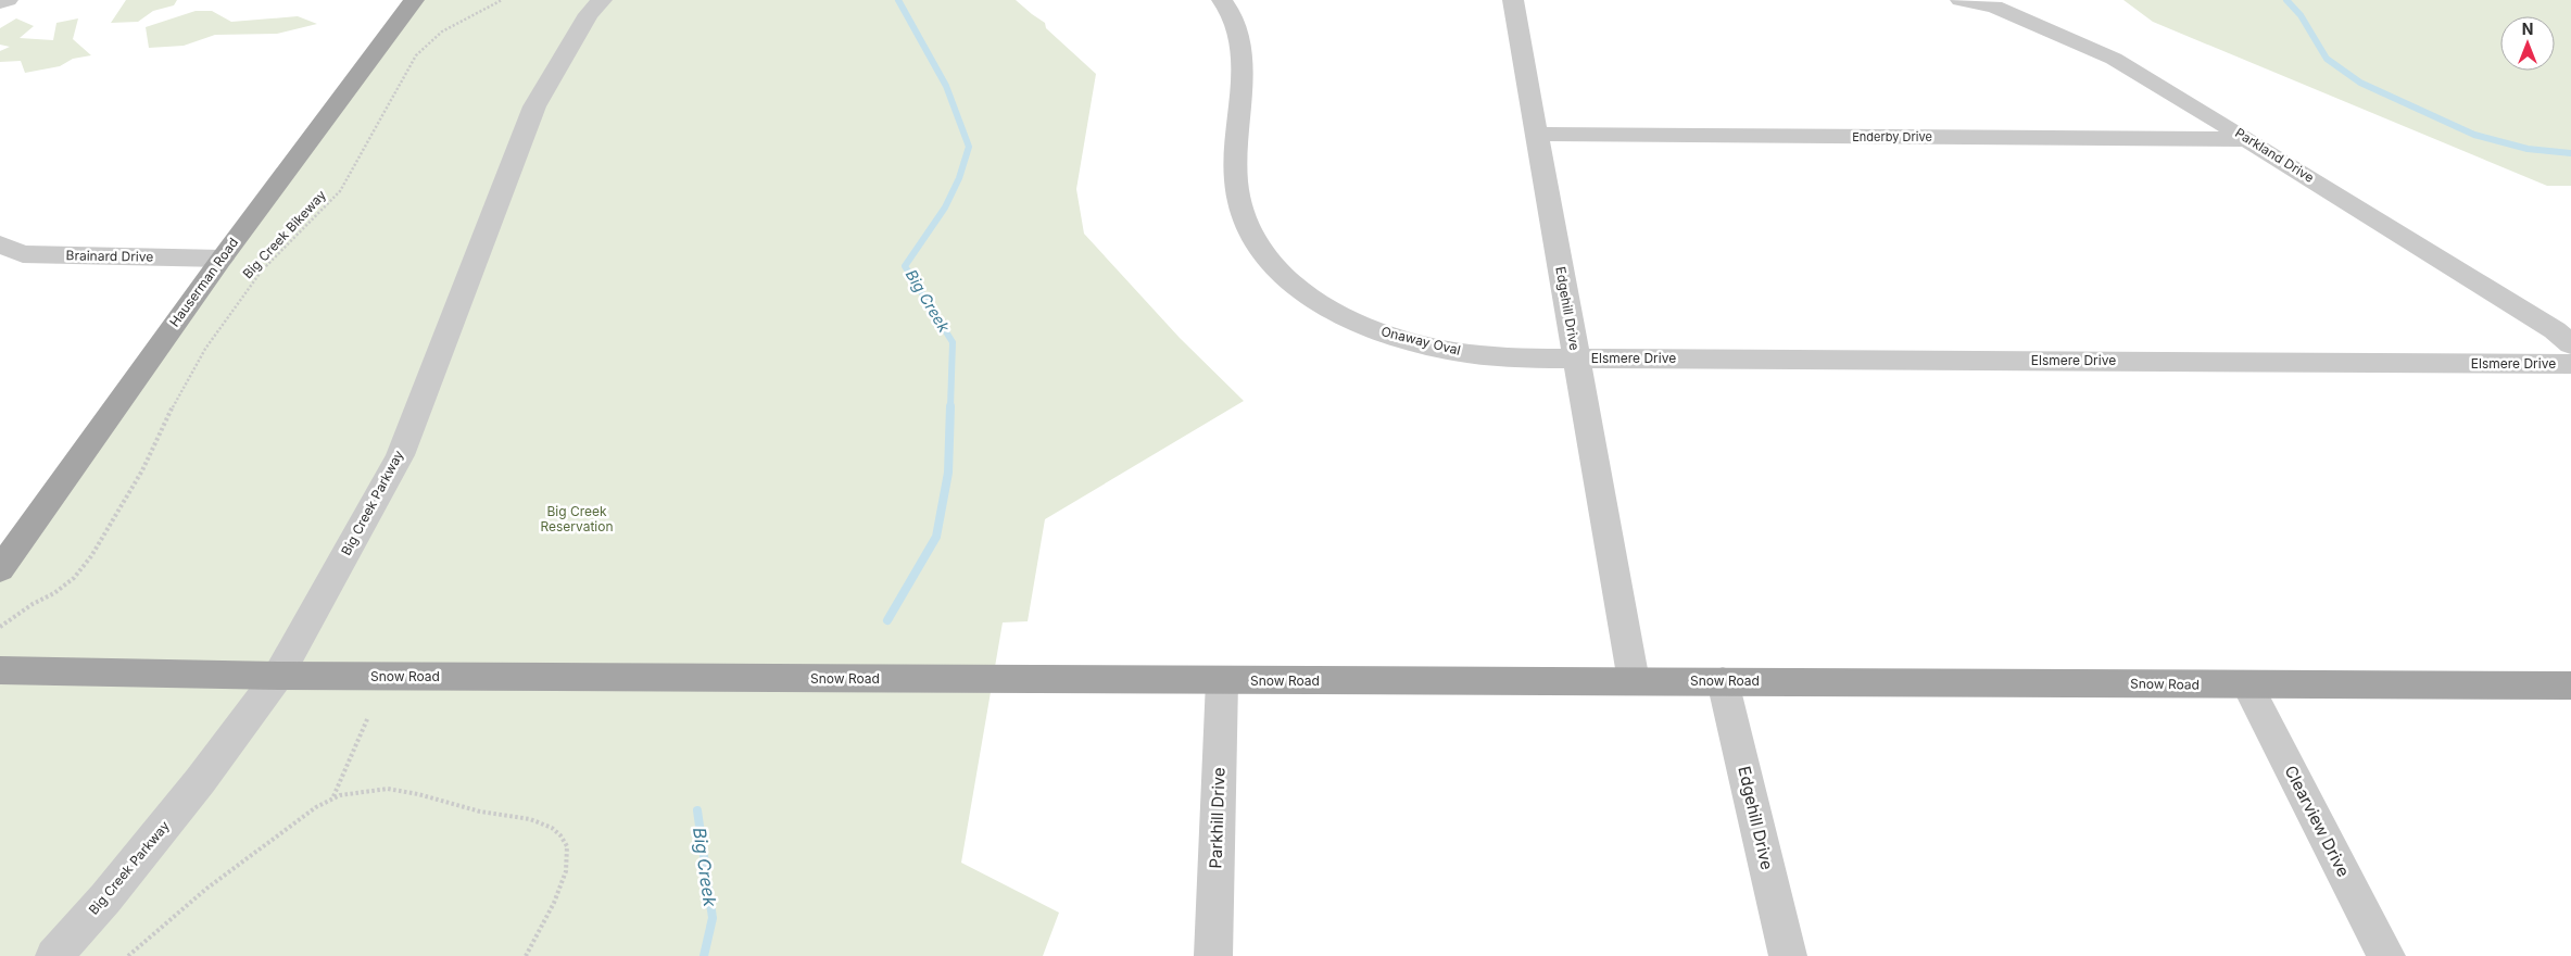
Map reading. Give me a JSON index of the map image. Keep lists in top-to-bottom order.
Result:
{
  "streets": {
    "main road": ["Hauserman Road", "Snow Road"],
    "street": [
      "Enderby Drive",
      "Parkland Drive",
      "Brainard Drive",
      "Edgehill Drive",
      "Onaway Oval",
      "Elsmere Drive",
      "Big Creek Parkway",
      "Parkhill Drive",
      "Clearview Drive"
    ],
    "path": ["Big Creek Bikeway"]
  },
  "crossings": [
    ["Enderby Drive", "Parkland Drive"],
    ["Enderby Drive", "Edgehill Drive"],
    ["Brainard Drive", "Hauserman Road"],
    ["Edgehill Drive", "Onaway Oval"],
    ["Edgehill Drive", "Elsmere Drive"],
    ["Edgehill Drive", "Snow Road"],
    ["Onaway Oval", "Elsmere Drive"],
    ["Big Creek Parkway", "Snow Road"],
    ["Snow Road", "Parkhill Drive"],
    ["Snow Road", "Clearview Drive"]
  ],
  "water": ["Big Creek"],
  "parks": ["Big Creek Reservation"],
  "north": "top"
}
